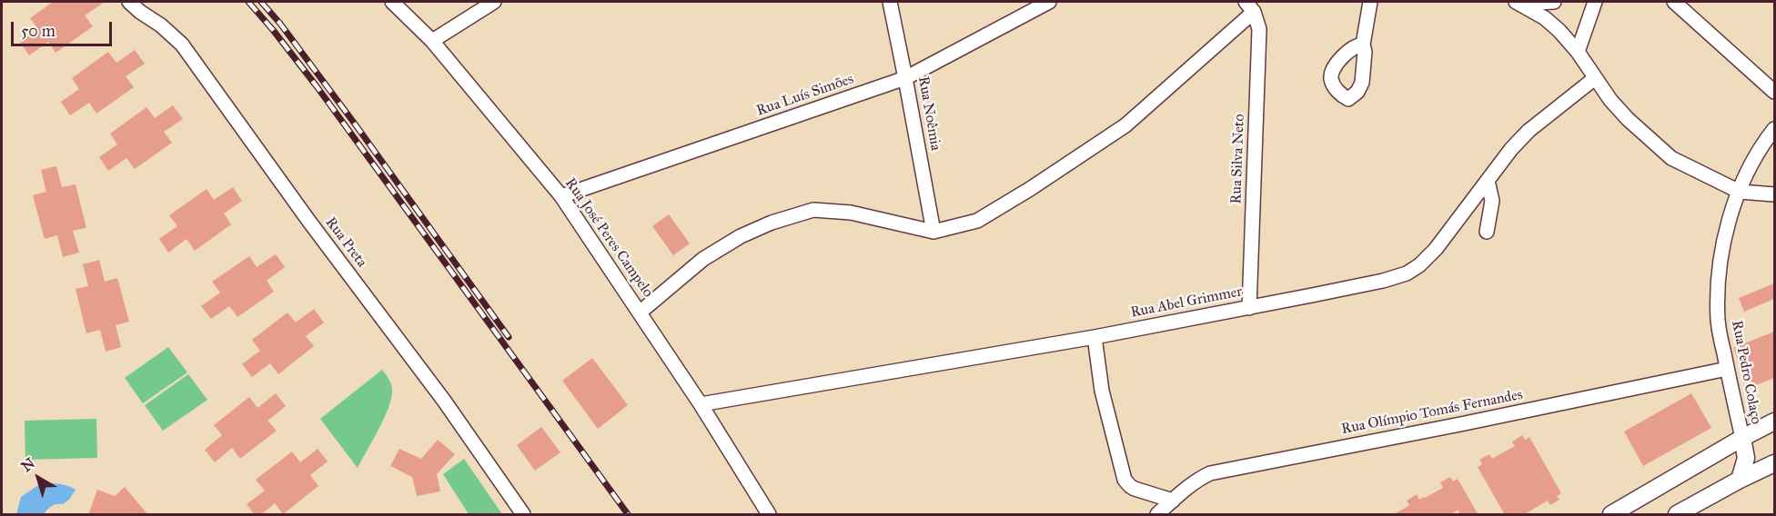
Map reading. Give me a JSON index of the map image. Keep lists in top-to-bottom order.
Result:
{
  "streets": {
    "street": [
      "Rua Luís Simões",
      "Rua Noêmia",
      "Rua Silva Neto",
      "Rua José Peres Campelo",
      "Rua Preta",
      "Rua Abel Grimmer",
      "Rua Pedro Colaço",
      "Rua Olímpio Tomás Fernandes"
    ]
  },
  "crossings": [
    ["Rua Luís Simões", "Rua Noêmia"],
    ["Rua Luís Simões", "Rua José Peres Campelo"],
    ["Rua Silva Neto", "Rua Abel Grimmer"],
    ["Rua José Peres Campelo", "Rua Abel Grimmer"],
    ["Rua Pedro Colaço", "Rua Olímpio Tomás Fernandes"]
  ],
  "scale_bar": "50 m",
  "north": "top left"
}
